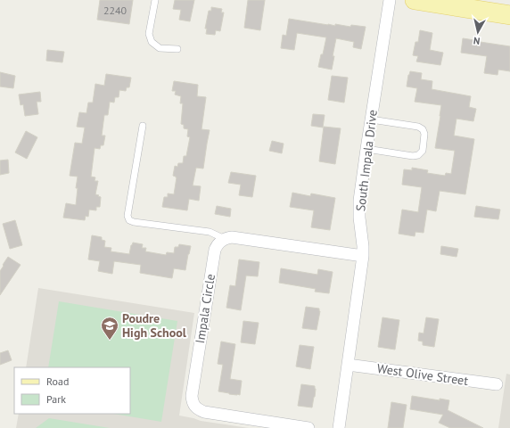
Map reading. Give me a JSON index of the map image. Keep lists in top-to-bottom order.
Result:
{
  "streets": {
    "street": ["South Impala Drive", "Impala Circle", "West Olive Street"]
  },
  "crossings": [
    ["South Impala Drive", "West Olive Street"]
  ],
  "places": {
    "school or university": ["Poudre High School"]
  },
  "house_numbers": ["2240"],
  "legend": ["Road", "Park"],
  "north": "bottom"
}
